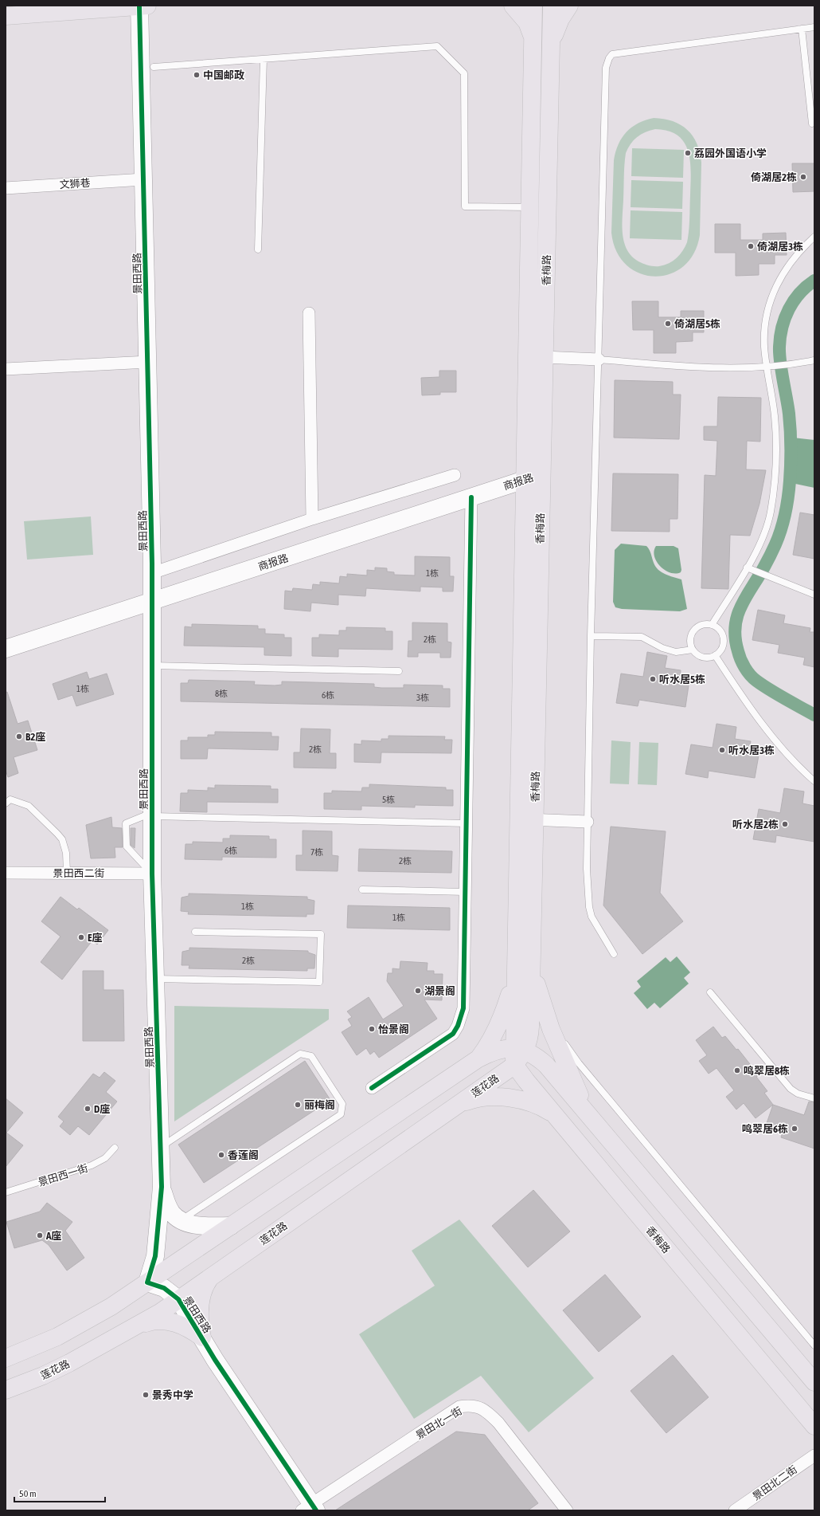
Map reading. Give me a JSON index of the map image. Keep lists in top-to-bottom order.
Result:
{
  "streets": {
    "main road": ["香梅路", "莲花路"],
    "street": [
      "文狮巷",
      "景田西路",
      "商报路",
      "景田西二街",
      "景田北一街",
      "景田北二街"
    ],
    "lane": ["景田西一街"]
  },
  "crossings": [
    ["文狮巷", "景田西路"],
    ["香梅路", "商报路"],
    ["香梅路", "莲花路"],
    ["景田西路", "商报路"],
    ["景田西路", "景田西二街"],
    ["景田西路", "莲花路"],
    ["景田西路", "景田北一街"]
  ],
  "places": [
    "中国邮政",
    "荔园外国语小学",
    "倚湖居2栋",
    "倚湖居3栋",
    "倚湖居5栋",
    "听水居5栋",
    "B2座",
    "听水居3栋",
    "听水居2栋",
    "E座",
    "湖景阁",
    "怡景阁",
    "鸣翠居8栋",
    "丽梅阁",
    "D座",
    "鸣翠居6栋",
    "香莲阁",
    "A座",
    "景秀中学"
  ],
  "house_numbers": [
    "1栋",
    "2栋",
    "1栋",
    "8栋",
    "6栋",
    "3栋",
    "2栋",
    "5栋",
    "6栋",
    "7栋",
    "2栋",
    "1栋",
    "1栋",
    "2栋"
  ],
  "scale_bar": "50 m"
}
